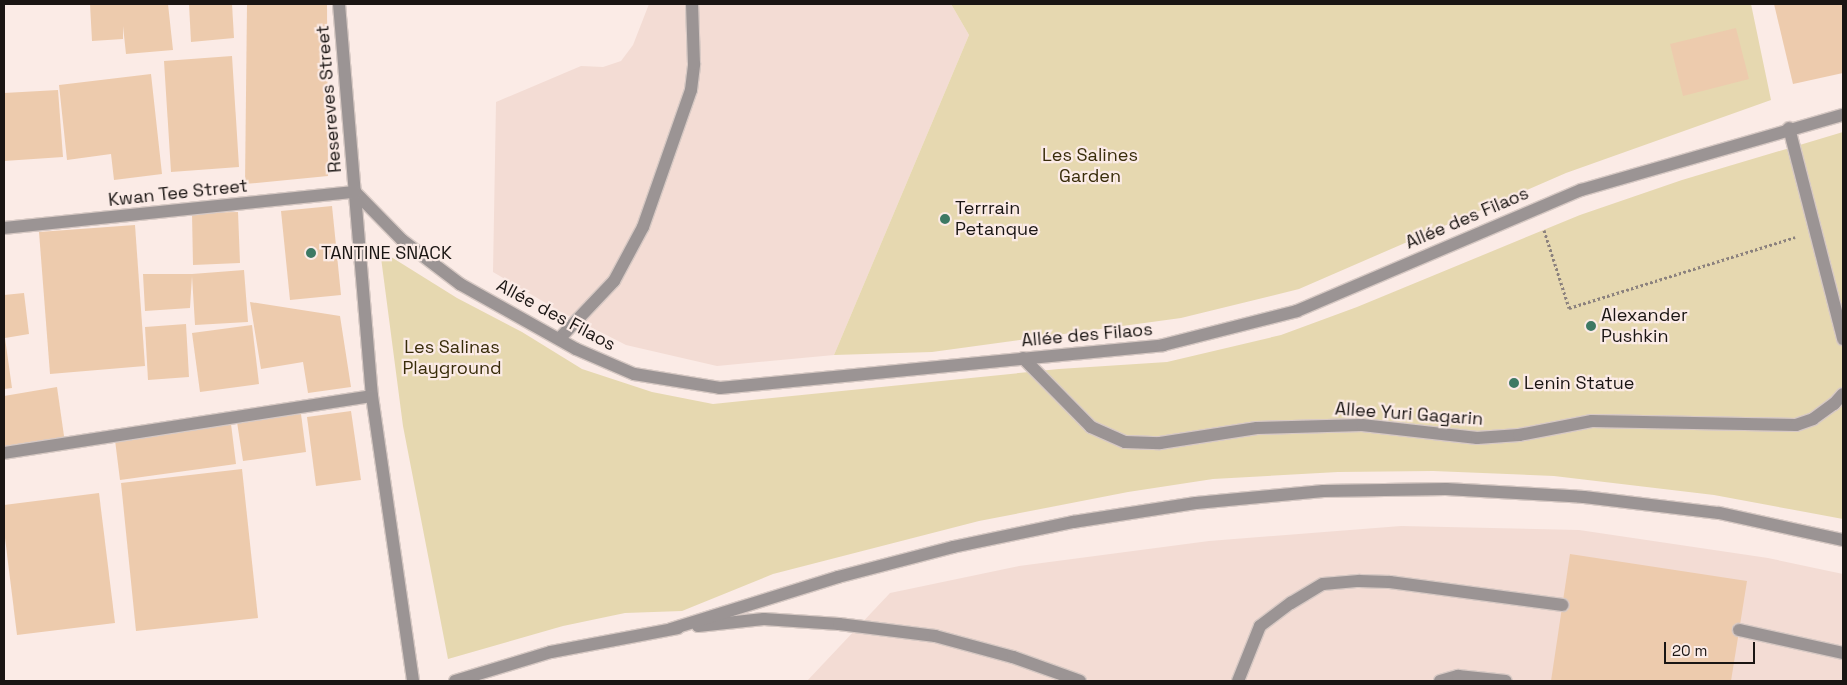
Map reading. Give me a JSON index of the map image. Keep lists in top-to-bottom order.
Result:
{
  "streets": {
    "street": [
      "Resereves Street",
      "Kwan Tee Street",
      "Allée des Filaos",
      "Allee Yuri Gagarin"
    ]
  },
  "crossings": [
    ["Resereves Street", "Kwan Tee Street"],
    ["Resereves Street", "Allée des Filaos"],
    ["Kwan Tee Street", "Allée des Filaos"],
    ["Allée des Filaos", "Allee Yuri Gagarin"]
  ],
  "parks": ["Les Salines Garden", "Les Salinas Playground"],
  "places": [
    "Terrrain Petanque",
    "TANTINE SNACK",
    "Alexander Pushkin",
    "Lenin Statue"
  ],
  "scale_bar": "20 m"
}
